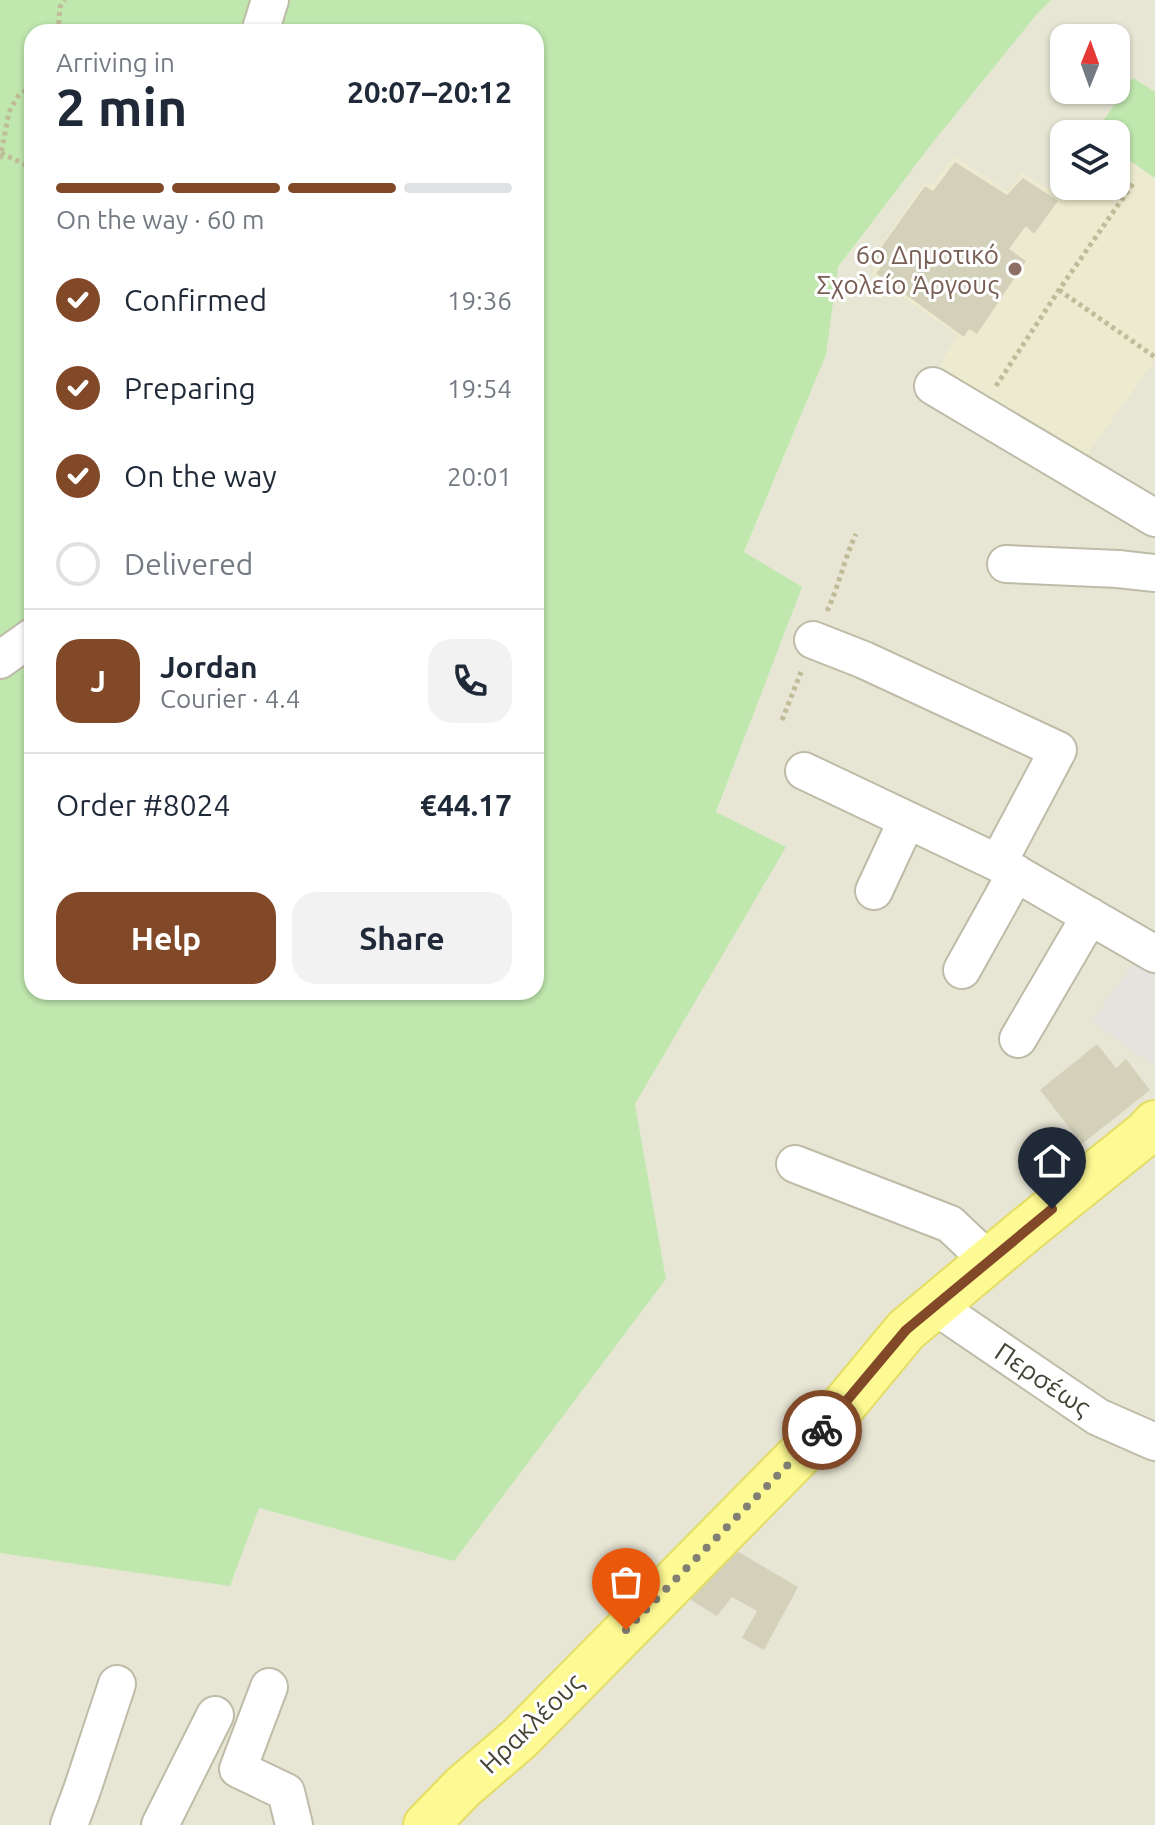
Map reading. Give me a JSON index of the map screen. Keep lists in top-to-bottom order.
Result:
{
  "streets": {
    "main road": ["Ηρακλέους"],
    "street": ["Περσέως"]
  },
  "crossings": [
    ["Περσέως", "Ηρακλέους"]
  ],
  "places": ["6ο Δημοτικό Σχολείο Άργους"],
  "north": "top",
  "page": {
    "heading": ["2 min", "Arriving in", "20:07–20:12"],
    "panel": [
      "Jordan",
      "Courier · 4.4",
      "Order #8024",
      "€44.17"
    ],
    "bar": "On the way · 60 m",
    "list": [
      ["Confirmed", "19:36"],
      ["Preparing", "19:54"],
      ["On the way", "20:01"],
      "Delivered"
    ],
    "round": "J",
    "buttons": ["Help", "Share"]
  }
}
